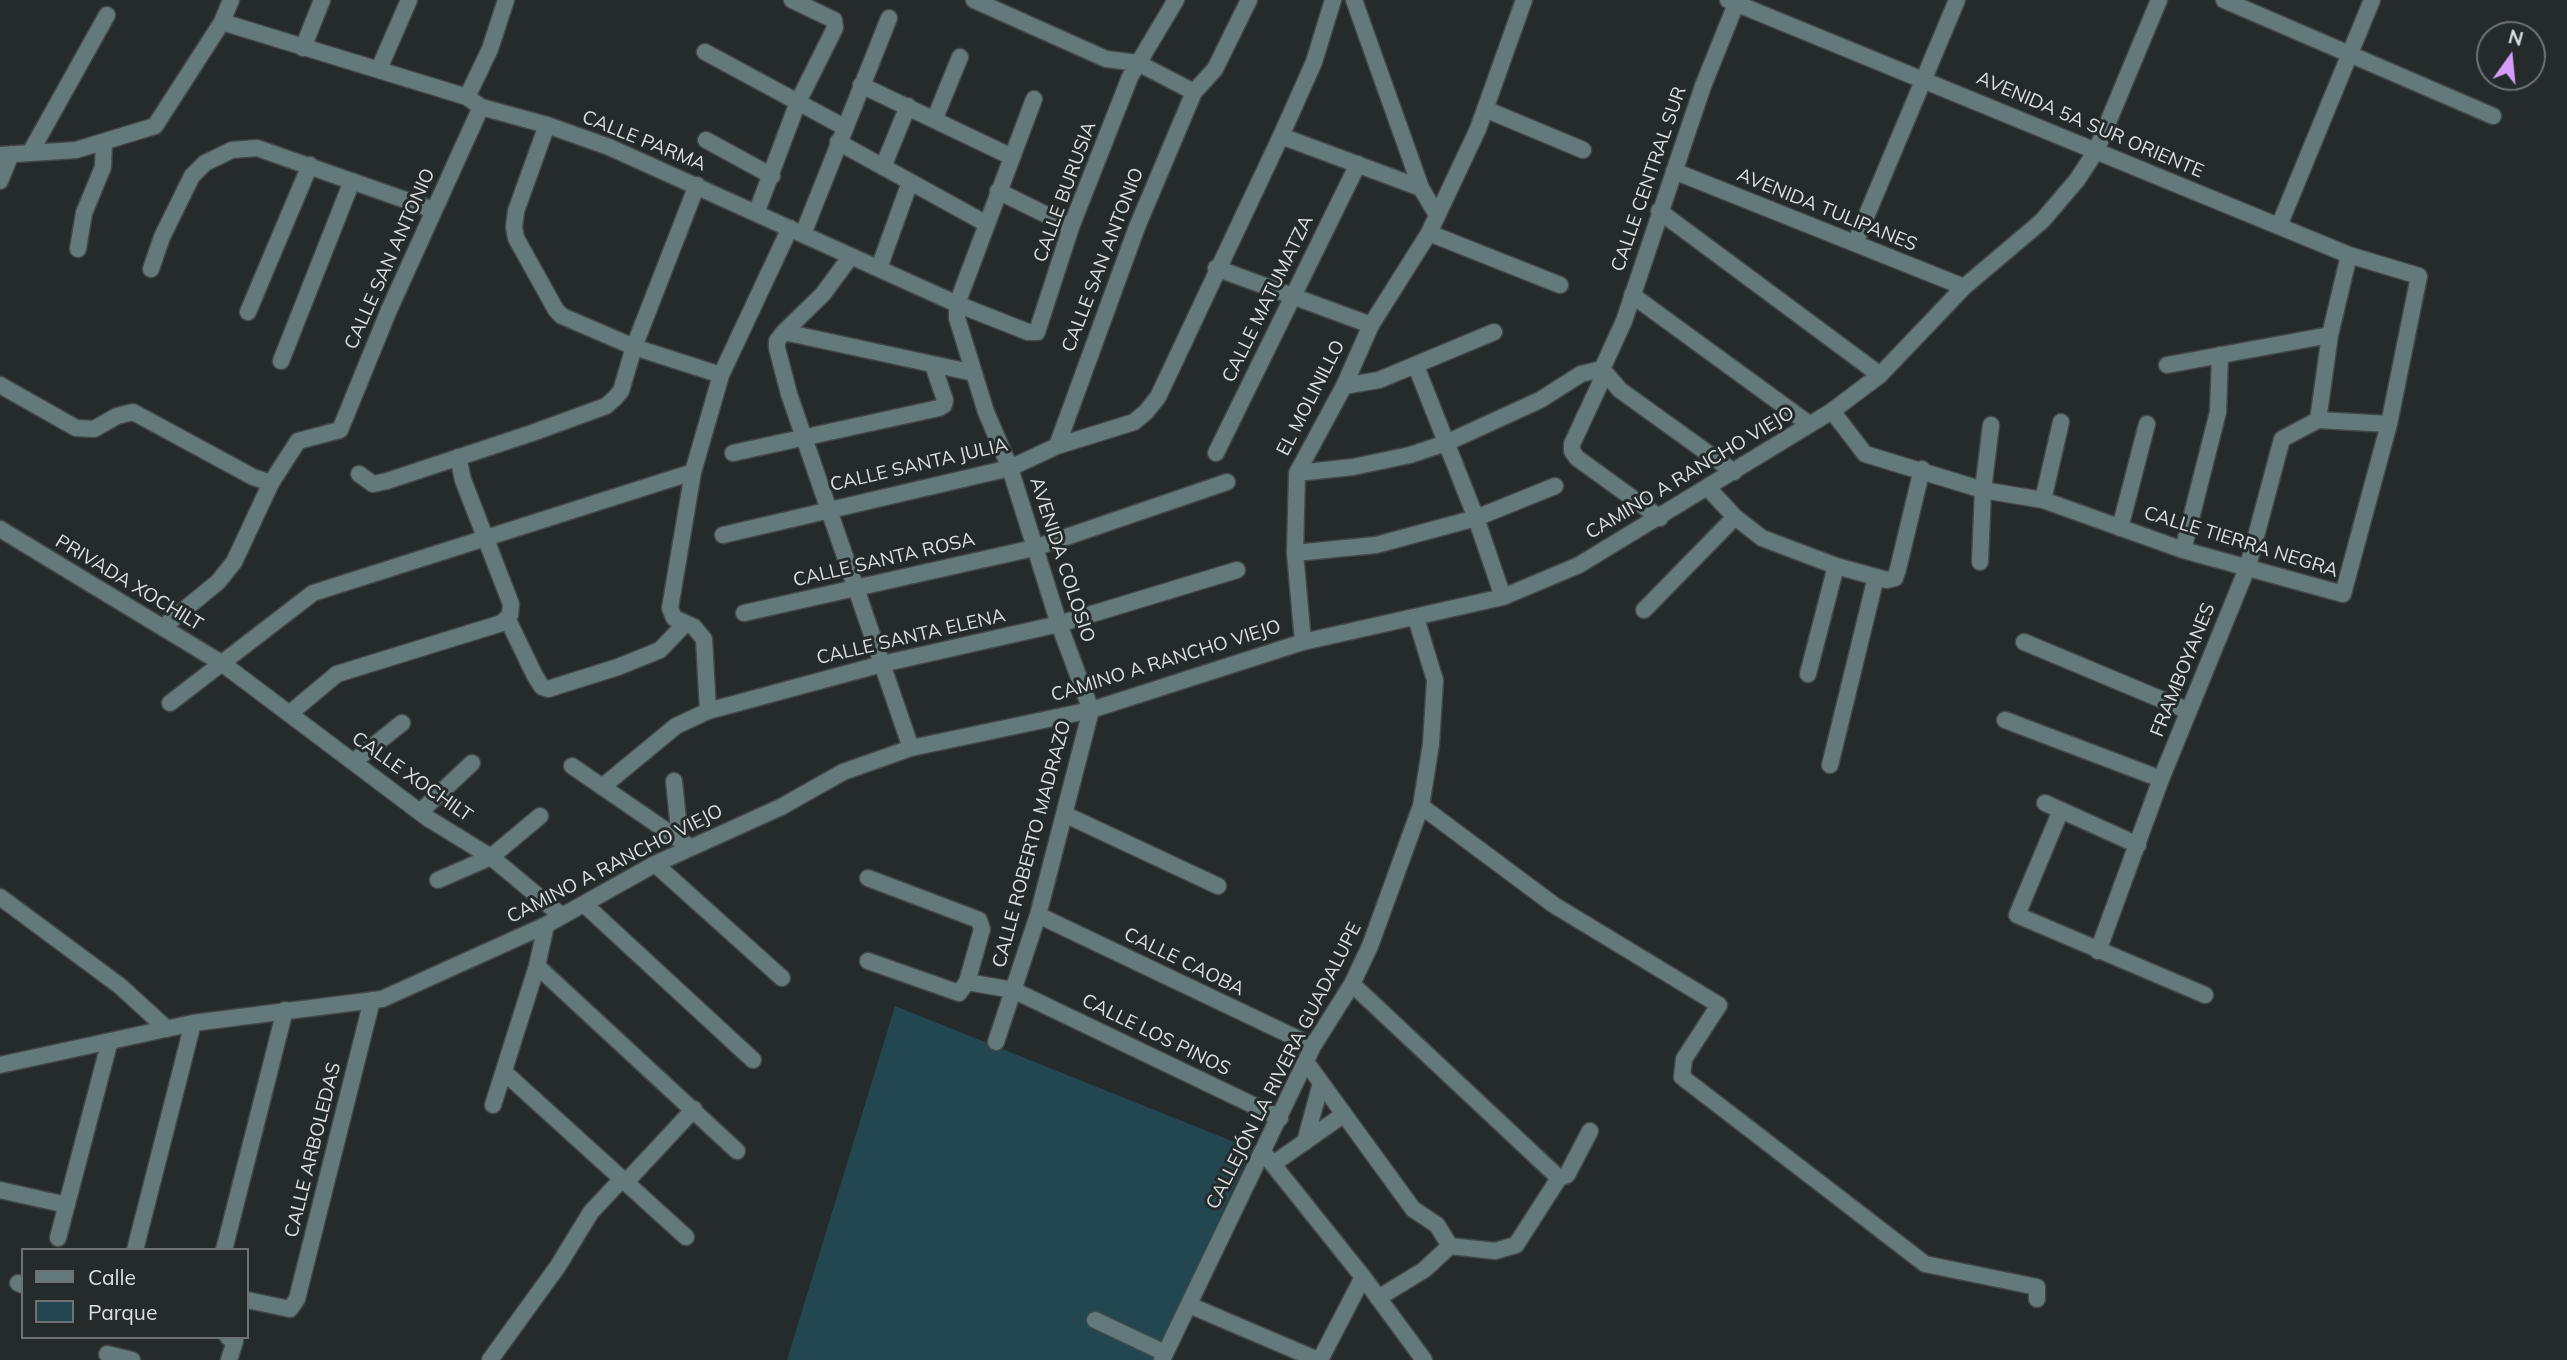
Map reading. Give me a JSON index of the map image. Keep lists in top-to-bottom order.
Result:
{
  "streets": {
    "street": [
      "AVENIDA 5A SUR ORIENTE",
      "CALLE PARMA",
      "CALLE CENTRAL SUR",
      "CALLE BURUSIA",
      "AVENIDA TULIPANES",
      "CALLE SAN ANTONIO",
      "CALLE MATUMATZA",
      "EL MOLINILLO",
      "CALLE SANTA JULIA",
      "CAMINO A RANCHO VIEJO",
      "CALLE TIERRA NEGRA",
      "CALLE SANTA ROSA",
      "AVENIDA COLOSIO",
      "PRIVADA XOCHILT",
      "CALLE SANTA ELENA",
      "FRAMBOYANES",
      "CALLE XOCHILT",
      "CALLE ROBERTO MADRAZO",
      "CALLE CAOBA",
      "CALLE LOS PINOS",
      "CALLEJÓN LA RIVERA GUADALUPE",
      "CALLE ARBOLEDAS"
    ]
  },
  "crossings": [
    ["AVENIDA 5A SUR ORIENTE", "CALLE CENTRAL SUR"],
    ["AVENIDA 5A SUR ORIENTE", "CAMINO A RANCHO VIEJO"],
    ["AVENIDA 5A SUR ORIENTE", "CALLE TIERRA NEGRA"],
    ["CALLE PARMA", "CALLE BURUSIA"],
    ["CALLE PARMA", "CALLE SAN ANTONIO"],
    ["CALLE PARMA", "AVENIDA COLOSIO"],
    ["CALLE CENTRAL SUR", "AVENIDA TULIPANES"],
    ["CALLE CENTRAL SUR", "CAMINO A RANCHO VIEJO"],
    ["AVENIDA TULIPANES", "CAMINO A RANCHO VIEJO"],
    ["CALLE SAN ANTONIO", "CALLE SANTA JULIA"],
    ["EL MOLINILLO", "CAMINO A RANCHO VIEJO"],
    ["CALLE SANTA JULIA", "AVENIDA COLOSIO"],
    ["CAMINO A RANCHO VIEJO", "CALLE TIERRA NEGRA"],
    ["CAMINO A RANCHO VIEJO", "AVENIDA COLOSIO"],
    ["CAMINO A RANCHO VIEJO", "CALLE XOCHILT"],
    ["CAMINO A RANCHO VIEJO", "CALLE ROBERTO MADRAZO"],
    ["CAMINO A RANCHO VIEJO", "CALLEJÓN LA RIVERA GUADALUPE"],
    ["CAMINO A RANCHO VIEJO", "CALLE ARBOLEDAS"],
    ["CALLE TIERRA NEGRA", "FRAMBOYANES"],
    ["CALLE SANTA ROSA", "AVENIDA COLOSIO"],
    ["AVENIDA COLOSIO", "CALLE SANTA ELENA"],
    ["AVENIDA COLOSIO", "CALLE ROBERTO MADRAZO"],
    ["PRIVADA XOCHILT", "CALLE XOCHILT"],
    ["CALLE ROBERTO MADRAZO", "CALLE CAOBA"],
    ["CALLE ROBERTO MADRAZO", "CALLE LOS PINOS"],
    ["CALLE CAOBA", "CALLEJÓN LA RIVERA GUADALUPE"],
    ["CALLE LOS PINOS", "CALLEJÓN LA RIVERA GUADALUPE"]
  ],
  "legend": ["Calle", "Parque"],
  "north": "top"
}
